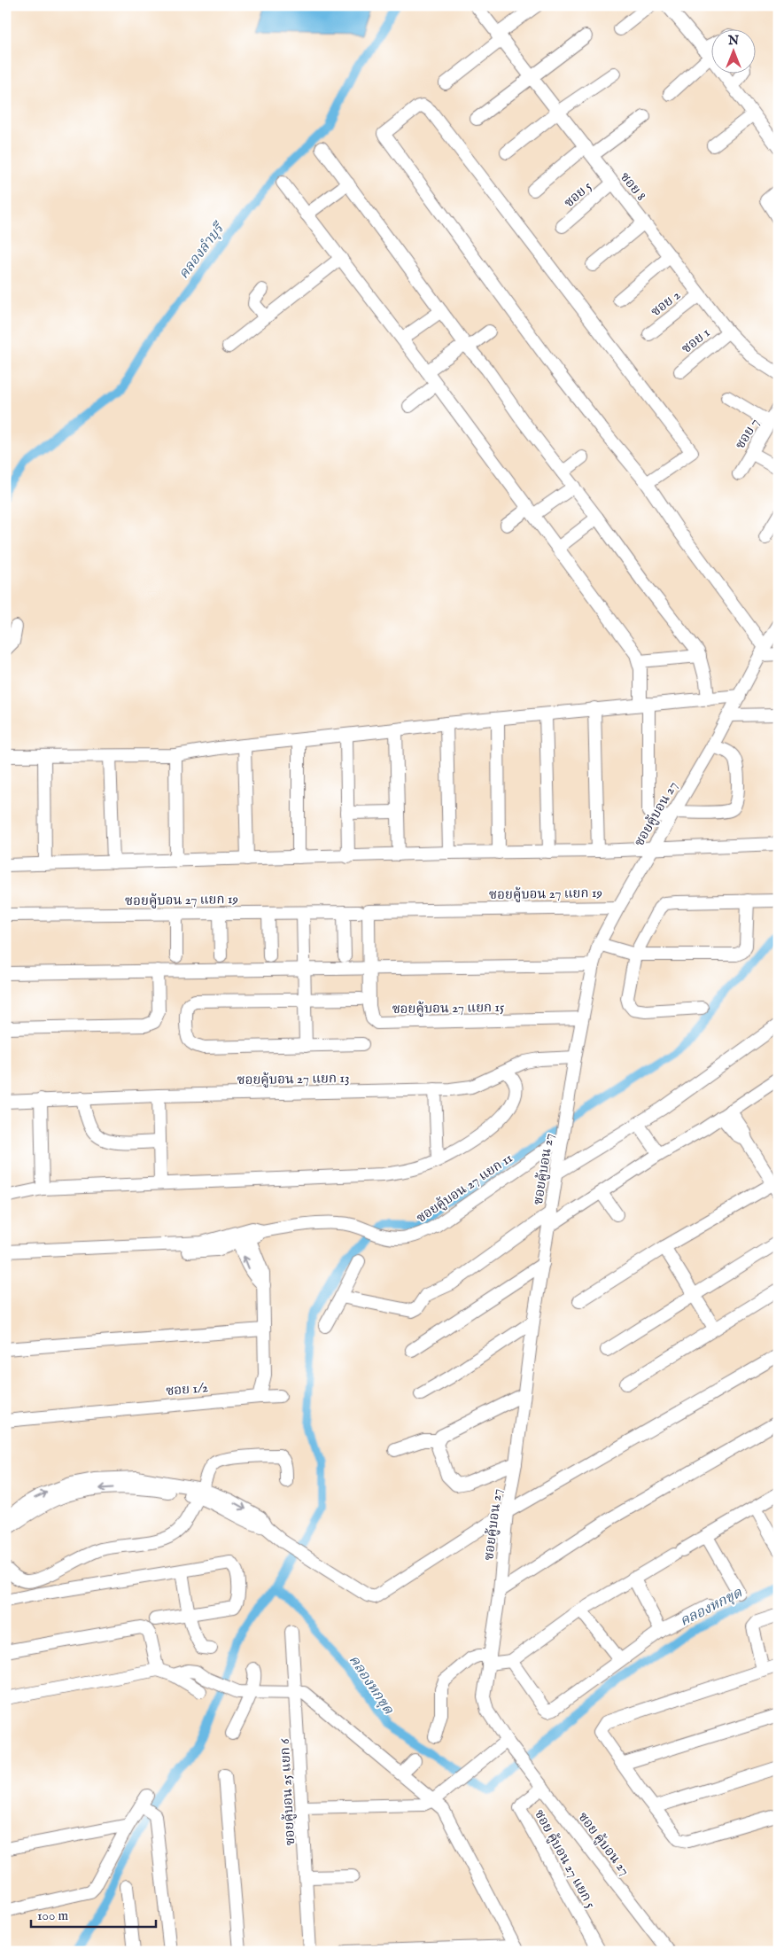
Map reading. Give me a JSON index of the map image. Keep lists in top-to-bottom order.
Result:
{
  "streets": {
    "street": [
      "ซอย 8",
      "ซอย 5",
      "ซอย 2",
      "ซอย 1",
      "ซอย 7",
      "ซอยคู้บอน 27",
      "ซอยคู้บอน 27 แยก 19",
      "ซอยคู้บอน 27 แยก 15",
      "ซอยคู้บอน 27 แยก 13",
      "ซอยคู้บอน 27 แยก 11",
      "ซอย 1/2",
      "ซอยคู้บอน 25 แยก 6",
      "ซอย คู้บอน 27",
      "ซอย คู้บอน 27 แยก 5"
    ]
  },
  "crossings": [
    ["ซอย 8", "ซอย 5"],
    ["ซอย 8", "ซอย 2"],
    ["ซอย 8", "ซอย 1"],
    ["ซอยคู้บอน 27", "ซอยคู้บอน 27 แยก 19"],
    ["ซอยคู้บอน 27", "ซอยคู้บอน 27 แยก 15"],
    ["ซอยคู้บอน 27", "ซอยคู้บอน 27 แยก 13"],
    ["ซอยคู้บอน 27", "ซอยคู้บอน 27 แยก 11"],
    ["ซอยคู้บอน 27", "ซอย คู้บอน 27"],
    ["ซอยคู้บอน 27 แยก 19", "ซอยคู้บอน 27 แยก 15"],
    ["ซอย คู้บอน 27", "ซอย คู้บอน 27 แยก 5"]
  ],
  "water": ["คลองลำบุรี", "คลองหกขุด"],
  "scale_bar": "100 m",
  "north": "top"
}
